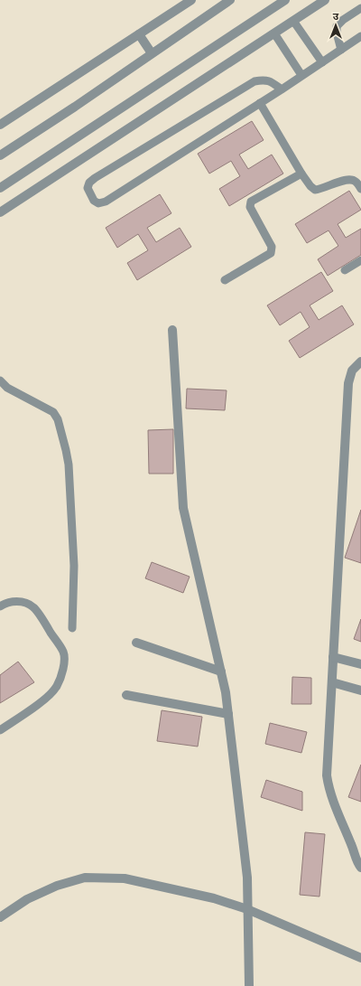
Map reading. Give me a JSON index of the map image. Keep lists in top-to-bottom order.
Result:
{
  "north": "top"
}
